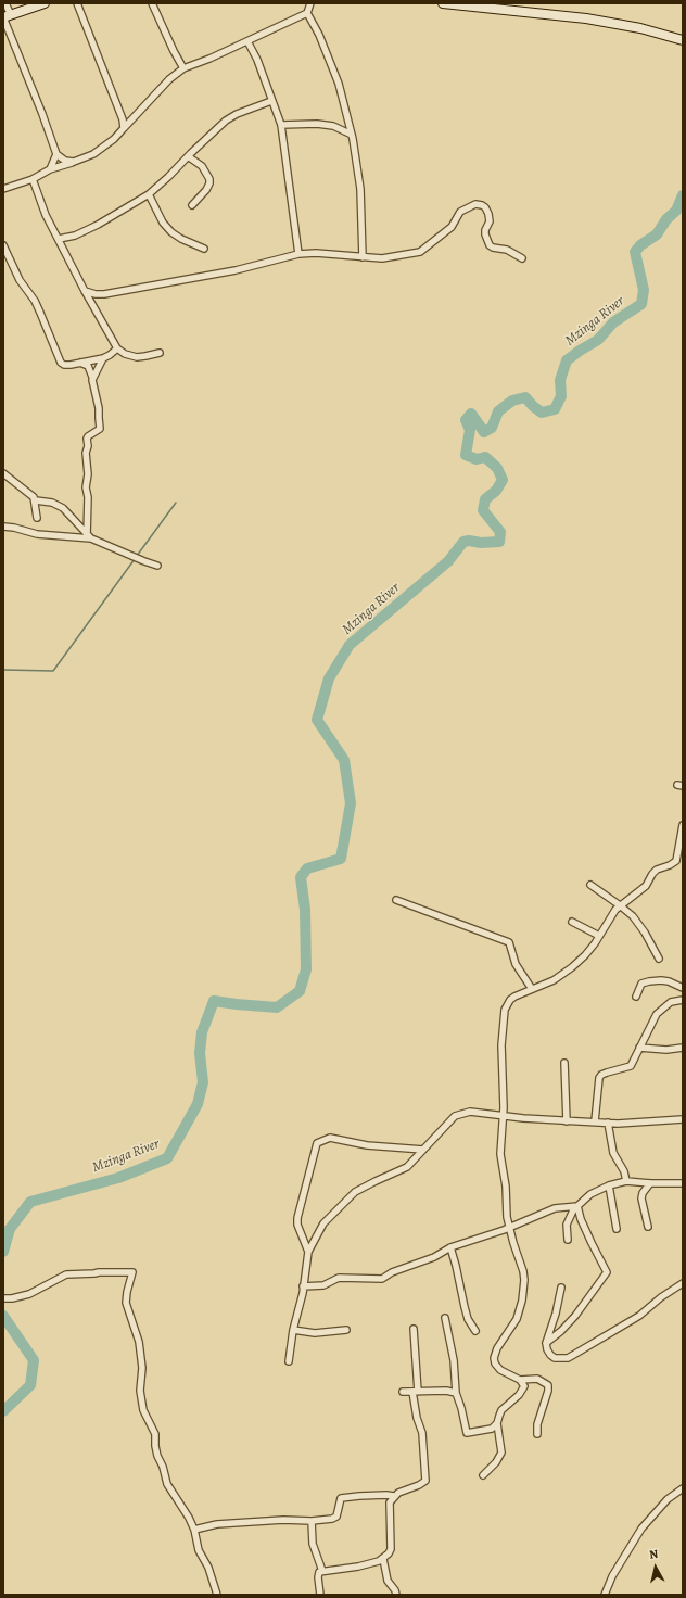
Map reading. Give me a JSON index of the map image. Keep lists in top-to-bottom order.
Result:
{
  "water": ["Mzinga River"],
  "north": "top"
}
